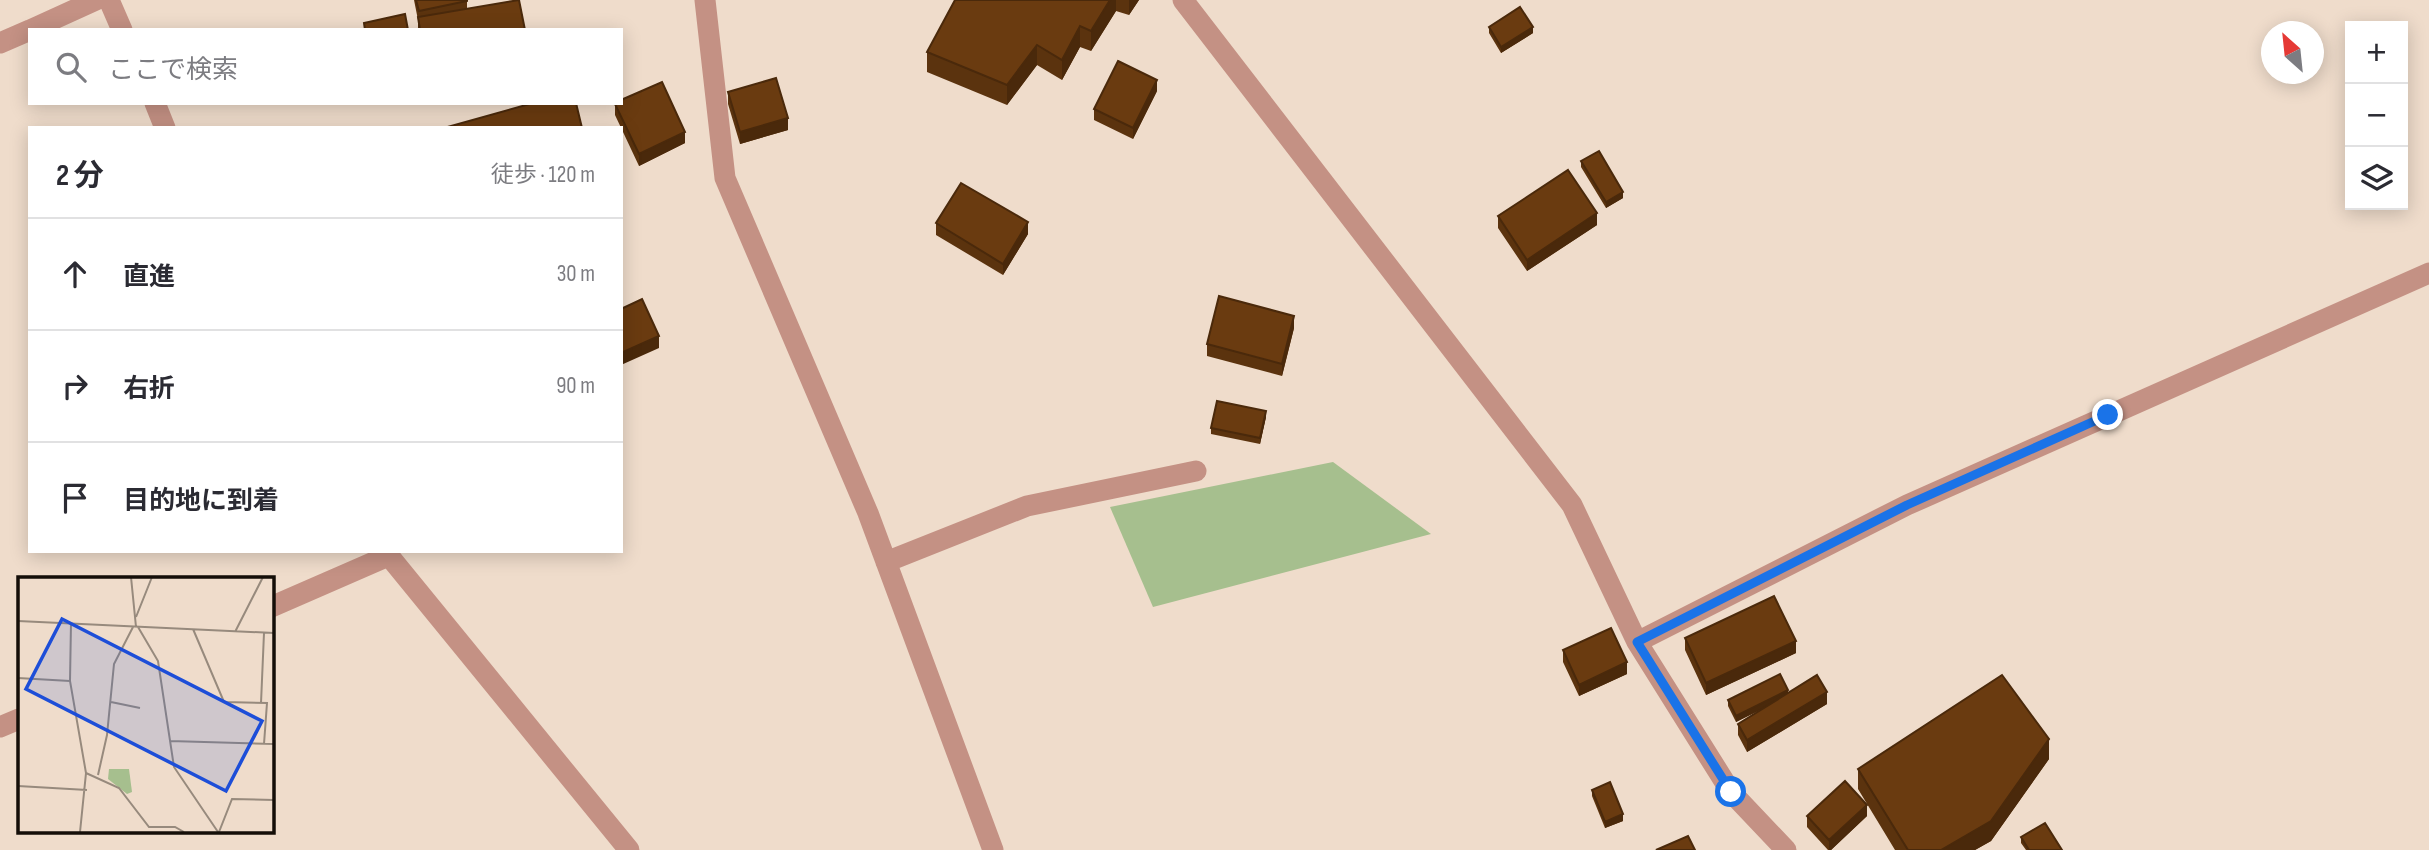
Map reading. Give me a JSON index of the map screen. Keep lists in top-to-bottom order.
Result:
{
  "north": "top left",
  "page": {
    "map_buttons": ["+", "−"],
    "search": "ここで検索",
    "heading": ["2 分", "徒歩 · 120 m"],
    "list": [
      ["直進", "30 m"],
      ["右折", "90 m"],
      "目的地に到着"
    ]
  }
}
